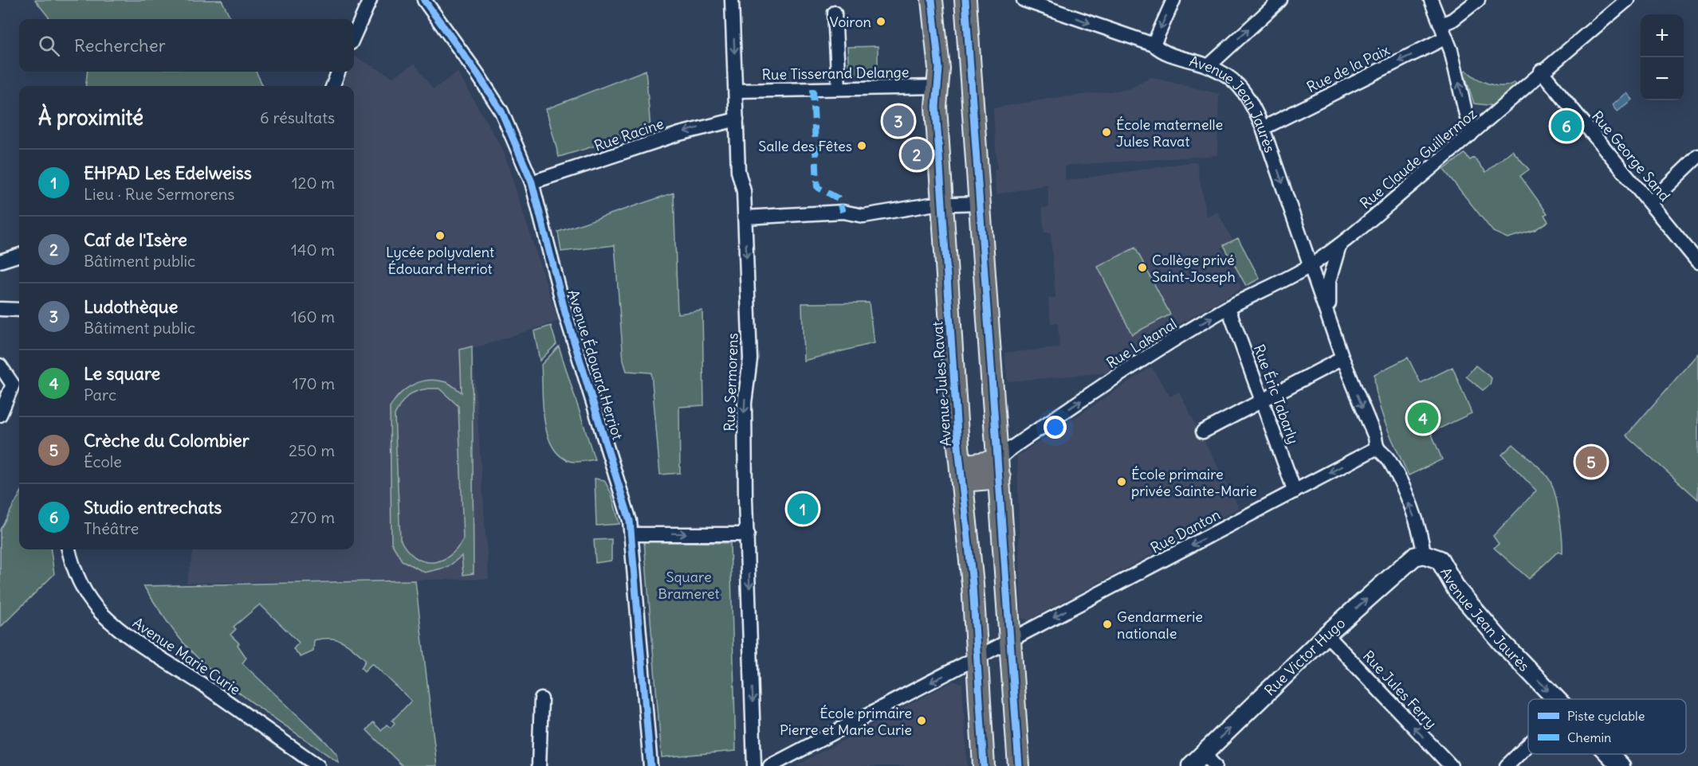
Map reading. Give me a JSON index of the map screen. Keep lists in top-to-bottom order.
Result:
{
  "streets": {
    "main road": ["Avenue Jean Jaurès", "Avenue Jules Ravat", "Rue Victor Hugo"],
    "street": [
      "Rue de la Paix",
      "Rue Tisserand Delange",
      "Rue Racine",
      "Rue George Sand",
      "Rue Claude Guillermoz",
      "Rue Lakanal",
      "Avenue Édouard Herriot",
      "Rue Sermorens",
      "Rue Éric Tabarly",
      "Rue Danton",
      "Avenue Marie Curie",
      "Rue Jules Ferry"
    ]
  },
  "crossings": [
    ["Rue de la Paix", "Avenue Jean Jaurès"],
    ["Rue Tisserand Delange", "Rue Sermorens"],
    ["Rue Tisserand Delange", "Avenue Jules Ravat"],
    ["Avenue Jean Jaurès", "Rue Claude Guillermoz"],
    ["Avenue Jean Jaurès", "Rue Lakanal"],
    ["Avenue Jean Jaurès", "Rue Danton"],
    ["Avenue Jean Jaurès", "Rue Victor Hugo"],
    ["Rue Racine", "Avenue Édouard Herriot"],
    ["Rue Racine", "Rue Sermorens"],
    ["Rue George Sand", "Rue Claude Guillermoz"],
    ["Rue Claude Guillermoz", "Rue Lakanal"],
    ["Rue Lakanal", "Rue Éric Tabarly"],
    ["Avenue Jules Ravat", "Rue Danton"],
    ["Rue Éric Tabarly", "Rue Danton"],
    ["Rue Victor Hugo", "Rue Jules Ferry"]
  ],
  "one_way": [
    "Rue Racine",
    "Rue Sermorens",
    "Rue Danton",
    "Rue Victor Hugo",
    "Rue Jules Ferry"
  ],
  "parks": ["Square Brameret"],
  "places": [
    "Voiron",
    "École maternelle Jules Ravat",
    "Salle des Fêtes",
    "Lycée polyvalent Édouard Herriot",
    "Collège privé Saint-Joseph",
    "École primaire privée Sainte-Marie",
    "Gendarmerie nationale",
    "École primaire Pierre et Marie Curie"
  ],
  "legend": ["Piste cyclable", "Chemin"],
  "page": {
    "map_buttons": ["+", "−"],
    "search": "Rechercher",
    "heading": ["À proximité", "6 résultats"],
    "pins": [
      "3",
      "6",
      "2",
      "4",
      "5",
      "1"
    ],
    "list": [
      {
        "mark": "1",
        "name": "EHPAD Les Edelweiss",
        "note": "Lieu · Rue Sermorens",
        "value": "120 m"
      },
      {
        "mark": "2",
        "name": "Caf de l'Isère",
        "note": "Bâtiment public",
        "value": "140 m"
      },
      {
        "mark": "3",
        "name": "Ludothèque",
        "note": "Bâtiment public",
        "value": "160 m"
      },
      {
        "mark": "4",
        "name": "Le square",
        "note": "Parc",
        "value": "170 m"
      },
      {
        "mark": "5",
        "name": "Crèche du Colombier",
        "note": "École",
        "value": "250 m"
      },
      {
        "mark": "6",
        "name": "Studio entrechats",
        "note": "Théâtre",
        "value": "270 m"
      }
    ]
  }
}
